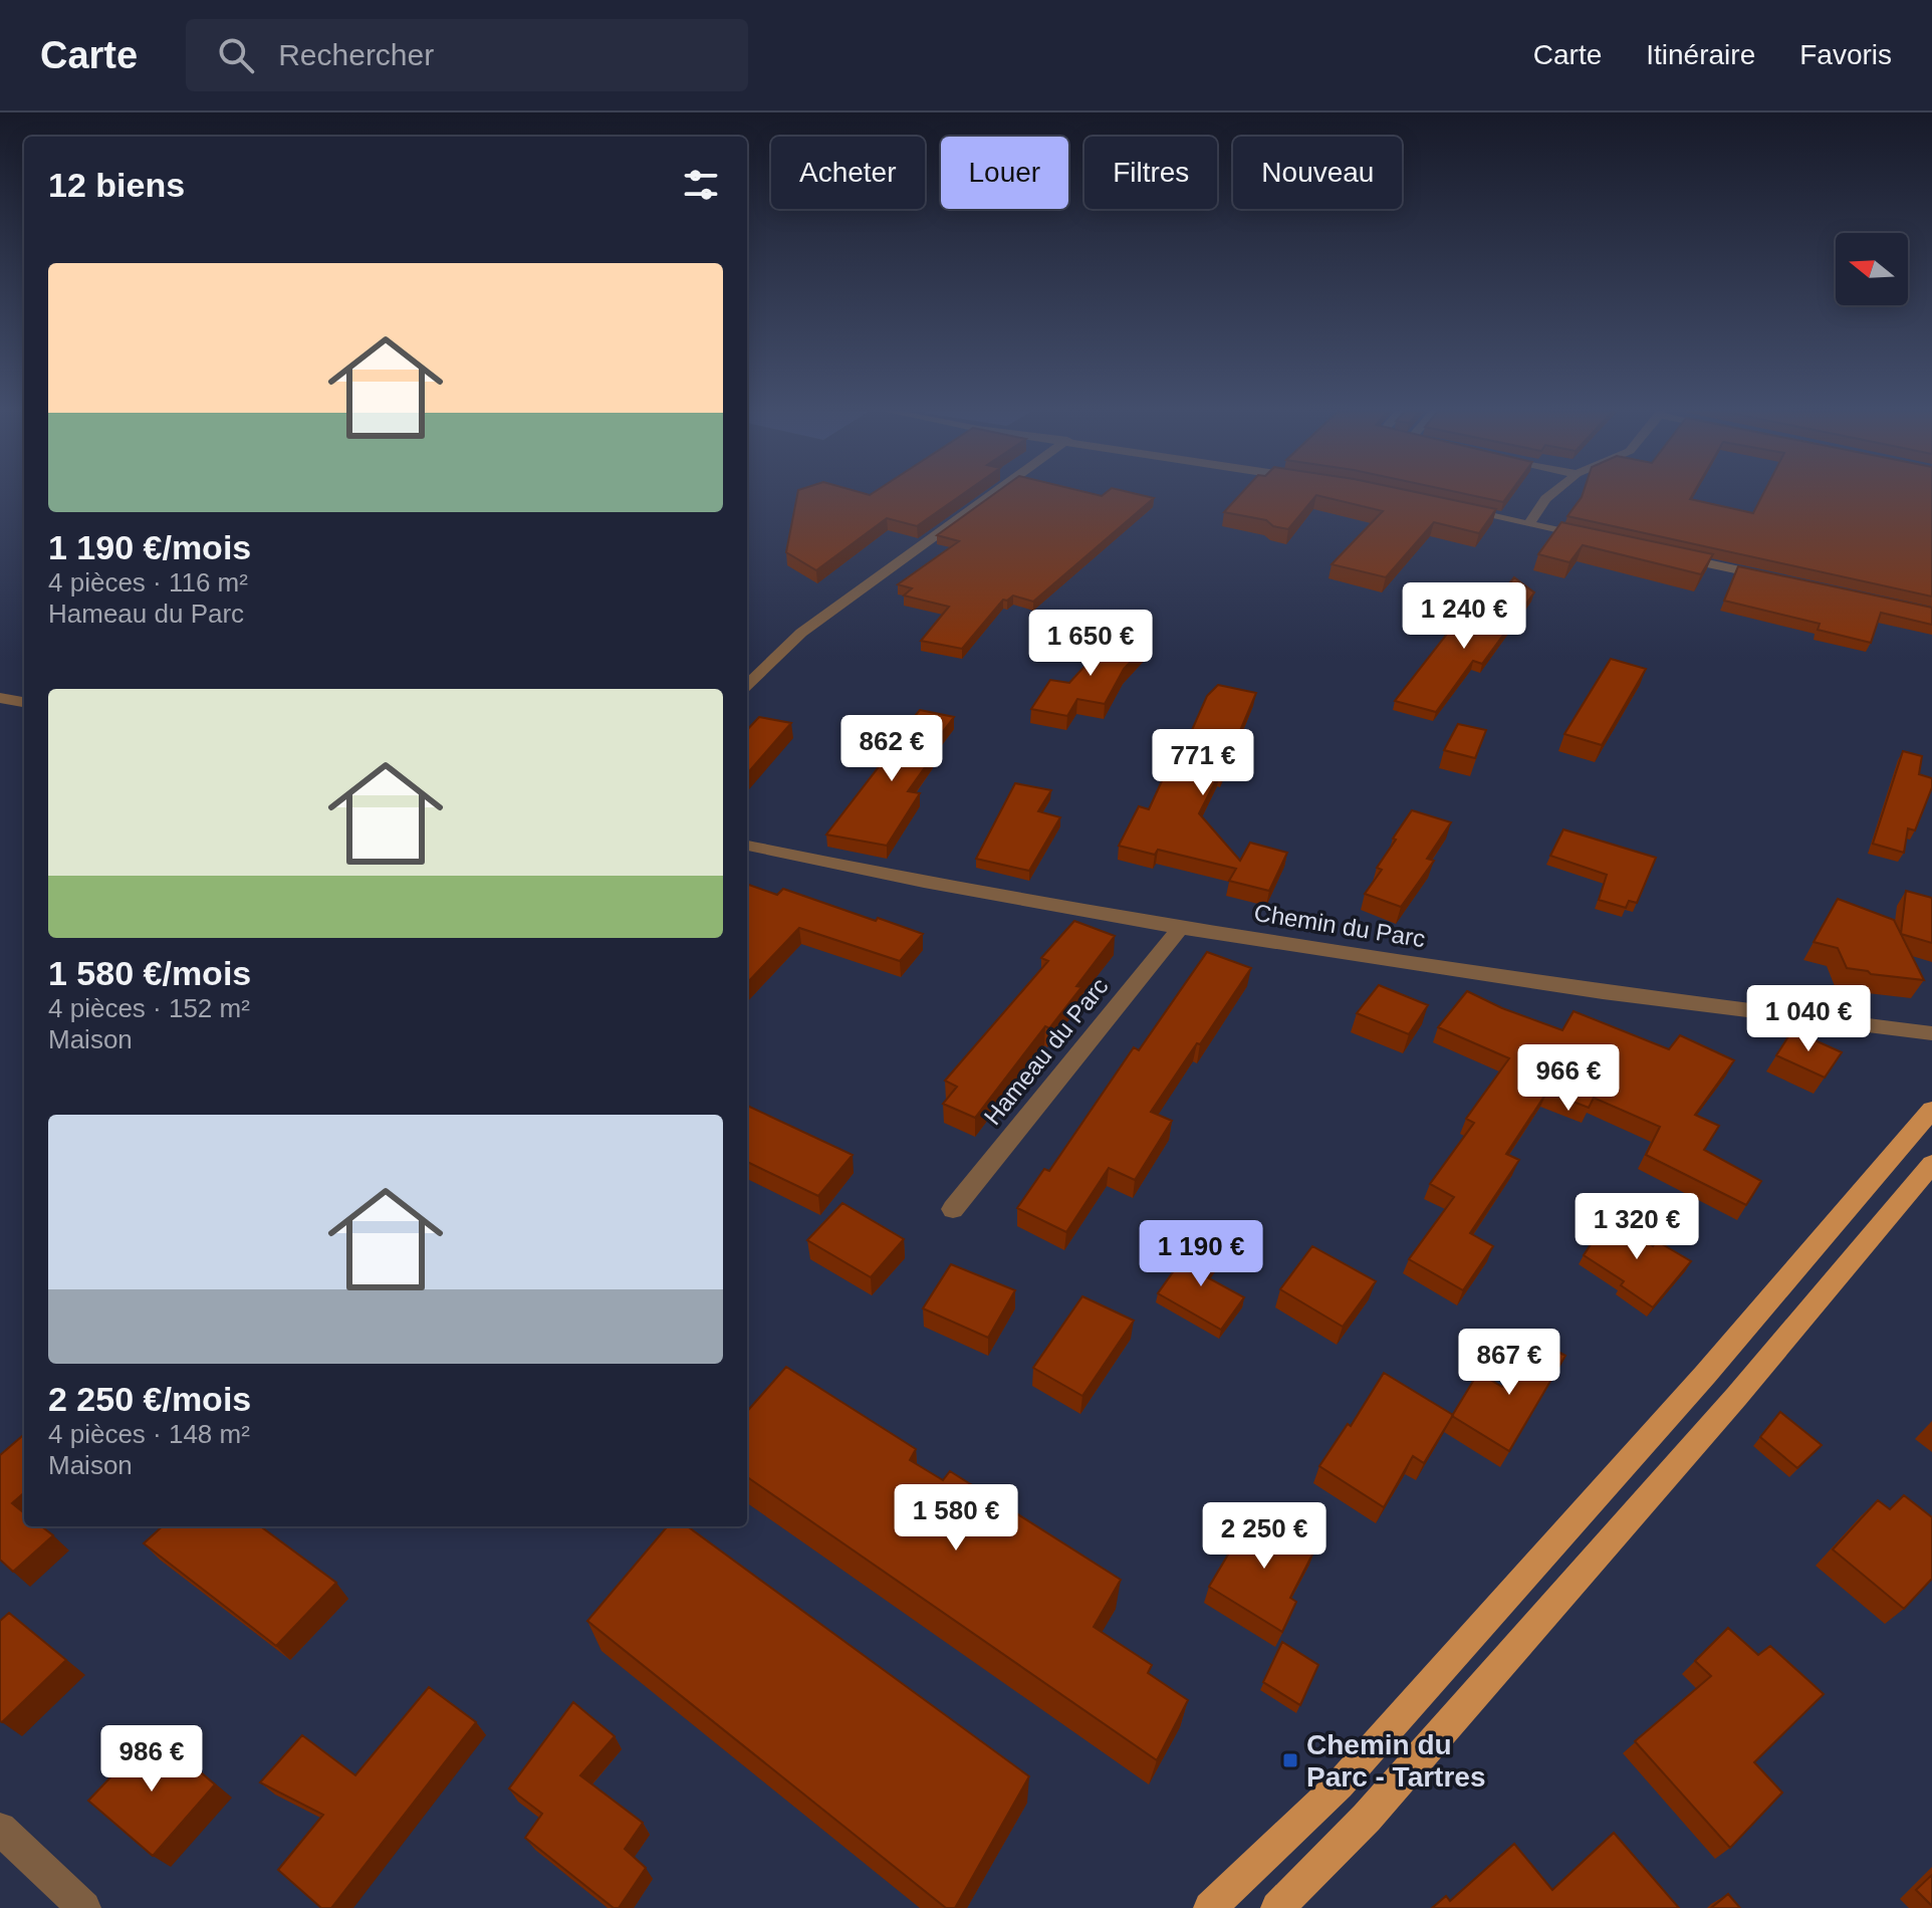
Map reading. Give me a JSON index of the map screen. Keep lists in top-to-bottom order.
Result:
{
  "streets": {
    "street": ["Chemin du Parc", "Hameau du Parc"]
  },
  "crossings": [
    ["Chemin du Parc", "Hameau du Parc"]
  ],
  "places": {
    "transit": ["Chemin du Parc - Tartres"]
  },
  "north": "left",
  "page": {
    "header": "Carte",
    "search": "Rechercher",
    "nav": ["Carte", "Itinéraire", "Favoris"],
    "chip": [
      "Acheter",
      "Louer",
      "Filtres",
      "Nouveau"
    ],
    "heading": "12 biens",
    "list": [
      {
        "name": "1 190 €/mois",
        "note": "4 pièces · 116 m² · Hameau du Parc"
      },
      {
        "name": "1 580 €/mois",
        "note": "4 pièces · 152 m² · Maison"
      },
      {
        "name": "2 250 €/mois",
        "note": "4 pièces · 148 m² · Maison"
      }
    ],
    "price": [
      "1 240 €",
      "1 650 €",
      "862 €",
      "771 €",
      "1 040 €",
      "966 €",
      "1 320 €",
      "1 190 €",
      "867 €",
      "1 580 €",
      "2 250 €",
      "986 €"
    ]
  }
}
